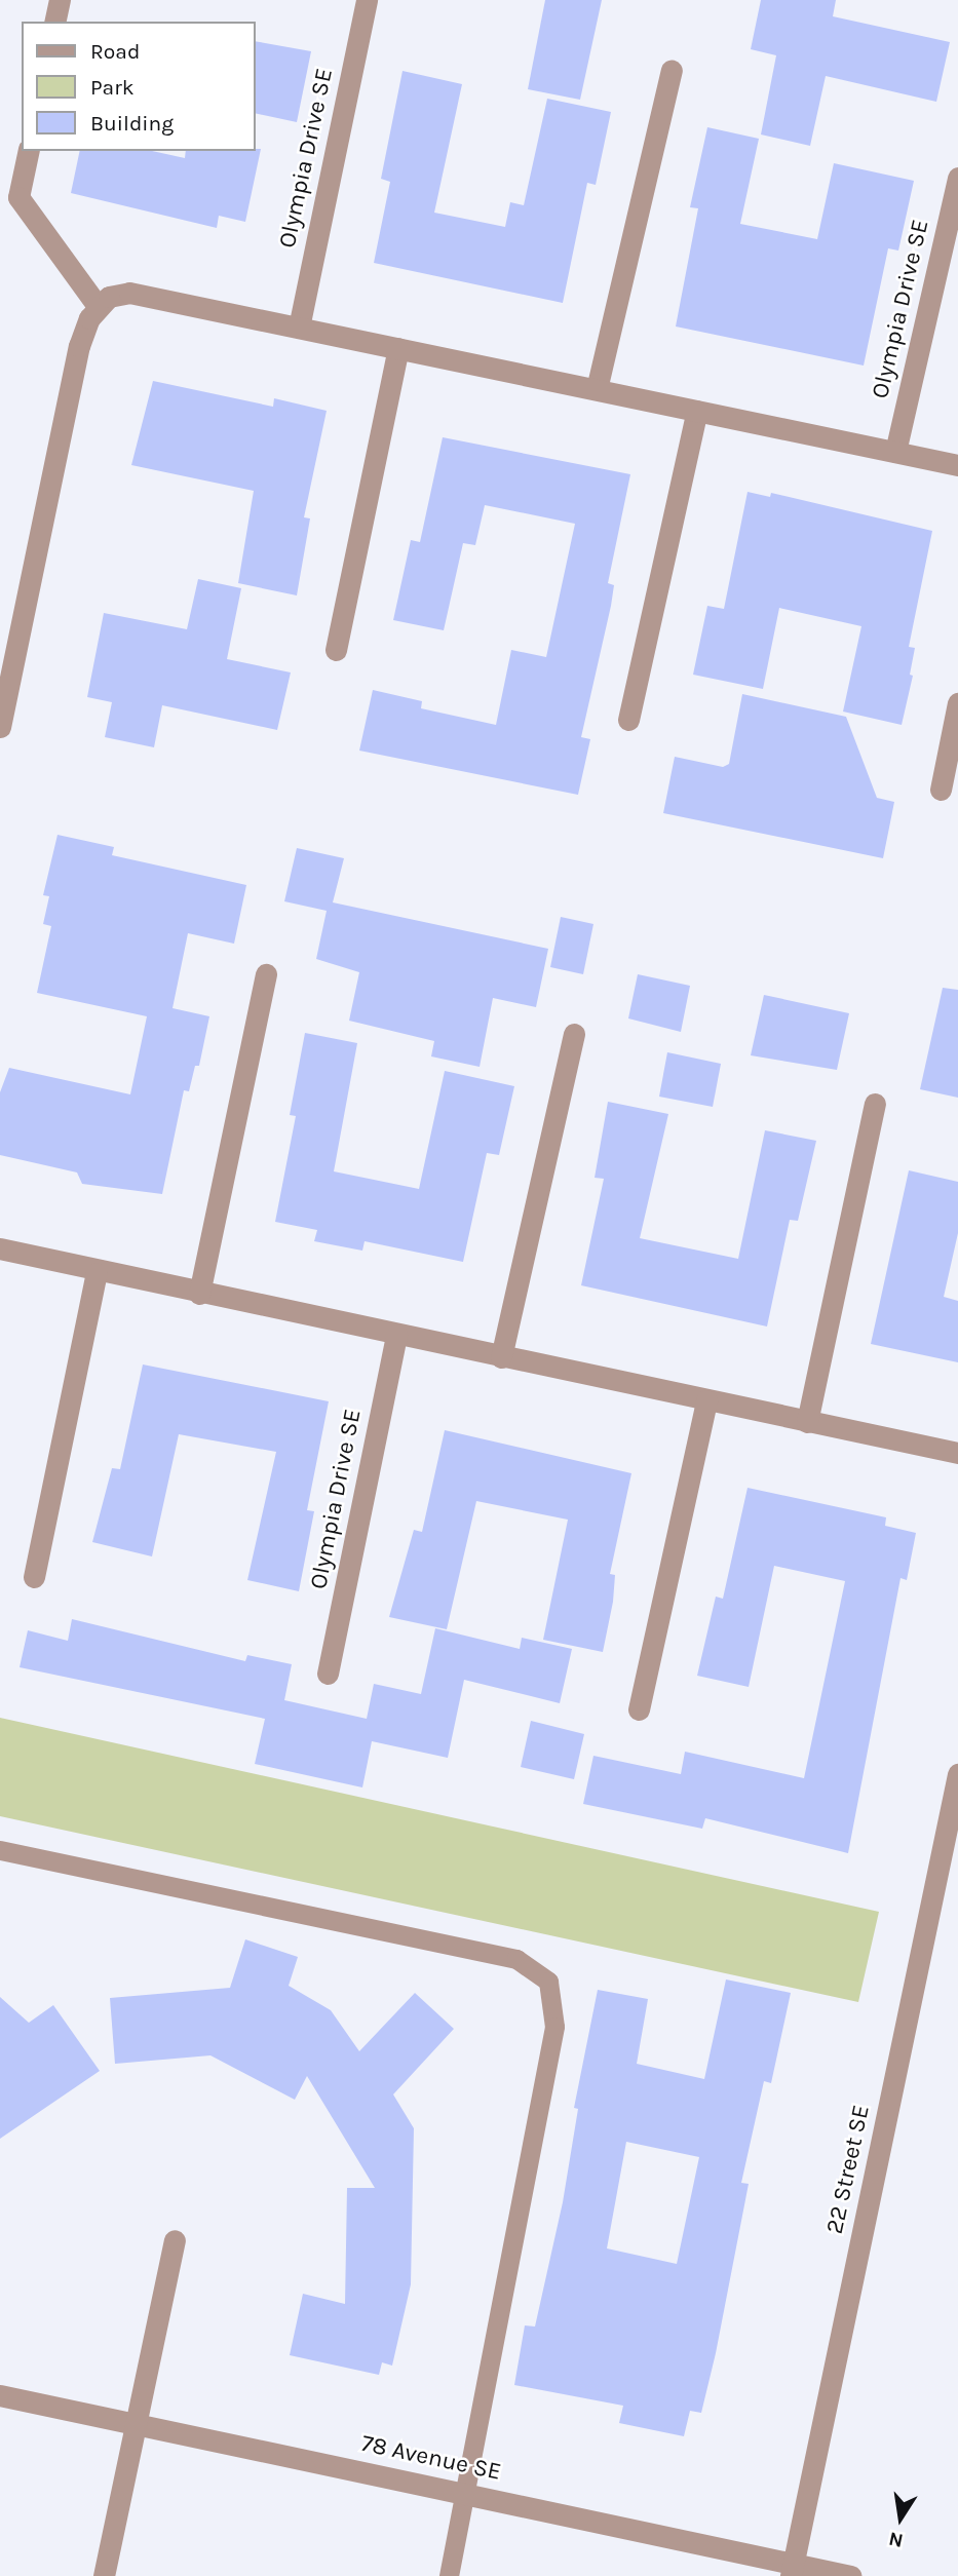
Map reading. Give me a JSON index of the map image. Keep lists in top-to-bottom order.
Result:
{
  "streets": {
    "street": ["Olympia Drive SE", "22 Street SE", "78 Avenue SE"]
  },
  "crossings": [
    ["22 Street SE", "78 Avenue SE"]
  ],
  "legend": ["Road", "Park", "Building"],
  "north": "bottom"
}
